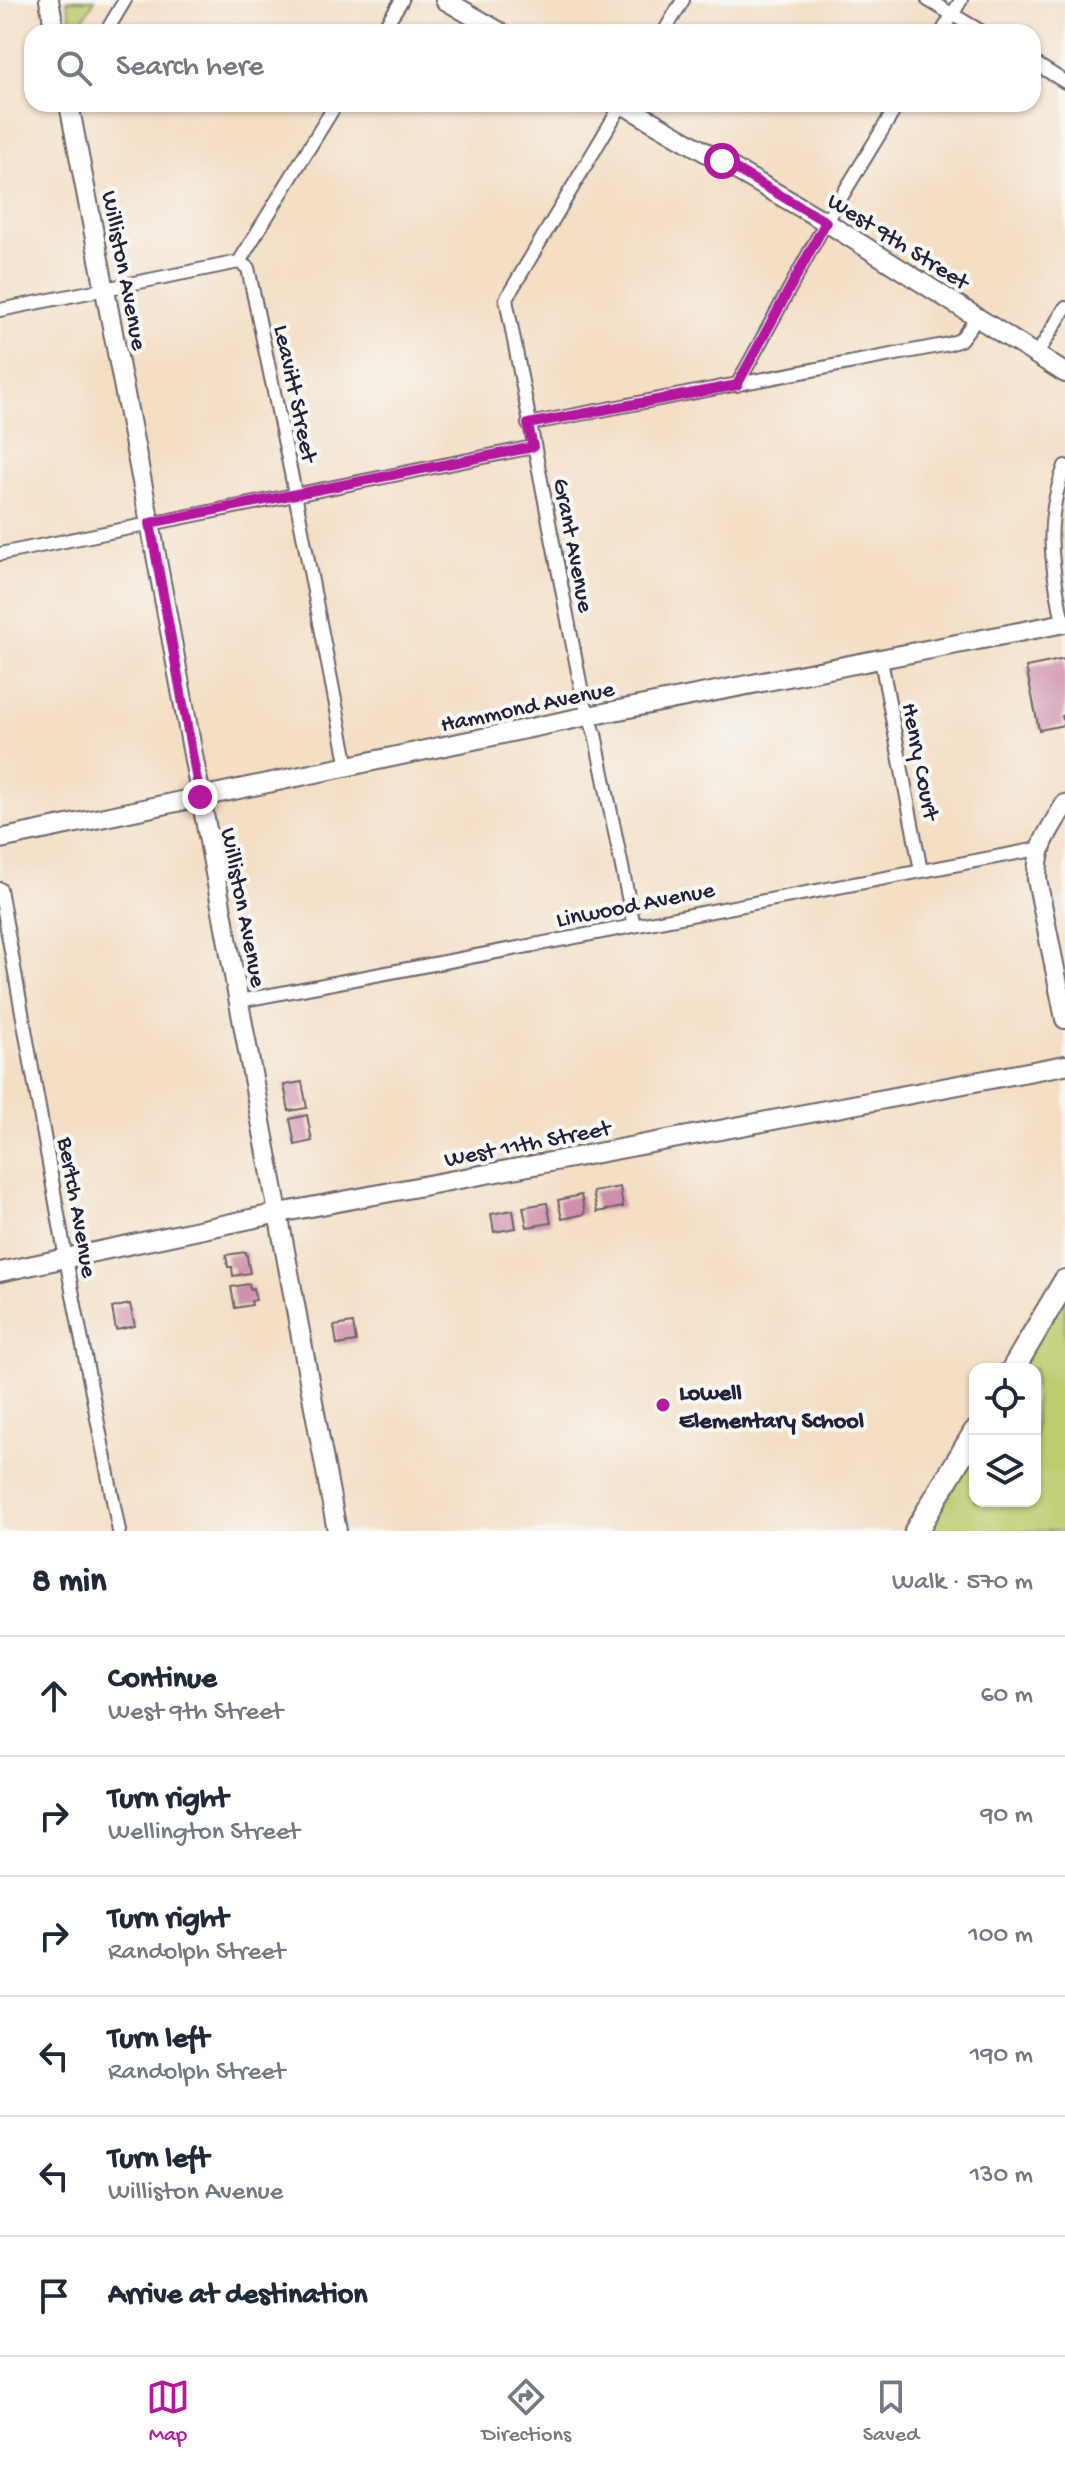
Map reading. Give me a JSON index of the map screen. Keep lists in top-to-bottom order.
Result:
{
  "streets": {
    "main road": [
      "West 9th Street",
      "Williston Avenue",
      "Hammond Avenue",
      "West 11th Street"
    ],
    "street": [
      "Leavitt Street",
      "Grant Avenue",
      "Henry Court",
      "Linwood Avenue",
      "Bertch Avenue"
    ]
  },
  "crossings": [
    ["Williston Avenue", "Hammond Avenue"],
    ["Williston Avenue", "Linwood Avenue"],
    ["Williston Avenue", "West 11th Street"],
    ["Leavitt Street", "Hammond Avenue"],
    ["Grant Avenue", "Hammond Avenue"],
    ["Grant Avenue", "Linwood Avenue"],
    ["Hammond Avenue", "Henry Court"],
    ["Henry Court", "Linwood Avenue"],
    ["West 11th Street", "Bertch Avenue"]
  ],
  "places": ["Lowell Elementary School"],
  "page": {
    "search": "Search here",
    "heading": ["8 min", "Walk · 570 m"],
    "list": [
      ["Continue", "West 9th Street", "60 m"],
      ["Turn right", "Wellington Street", "90 m"],
      ["Turn right", "Randolph Street", "100 m"],
      ["Turn left", "Randolph Street", "190 m"],
      ["Turn left", "Williston Avenue", "130 m"],
      "Arrive at destination"
    ],
    "nav": ["Map", "Directions", "Saved"]
  }
}
